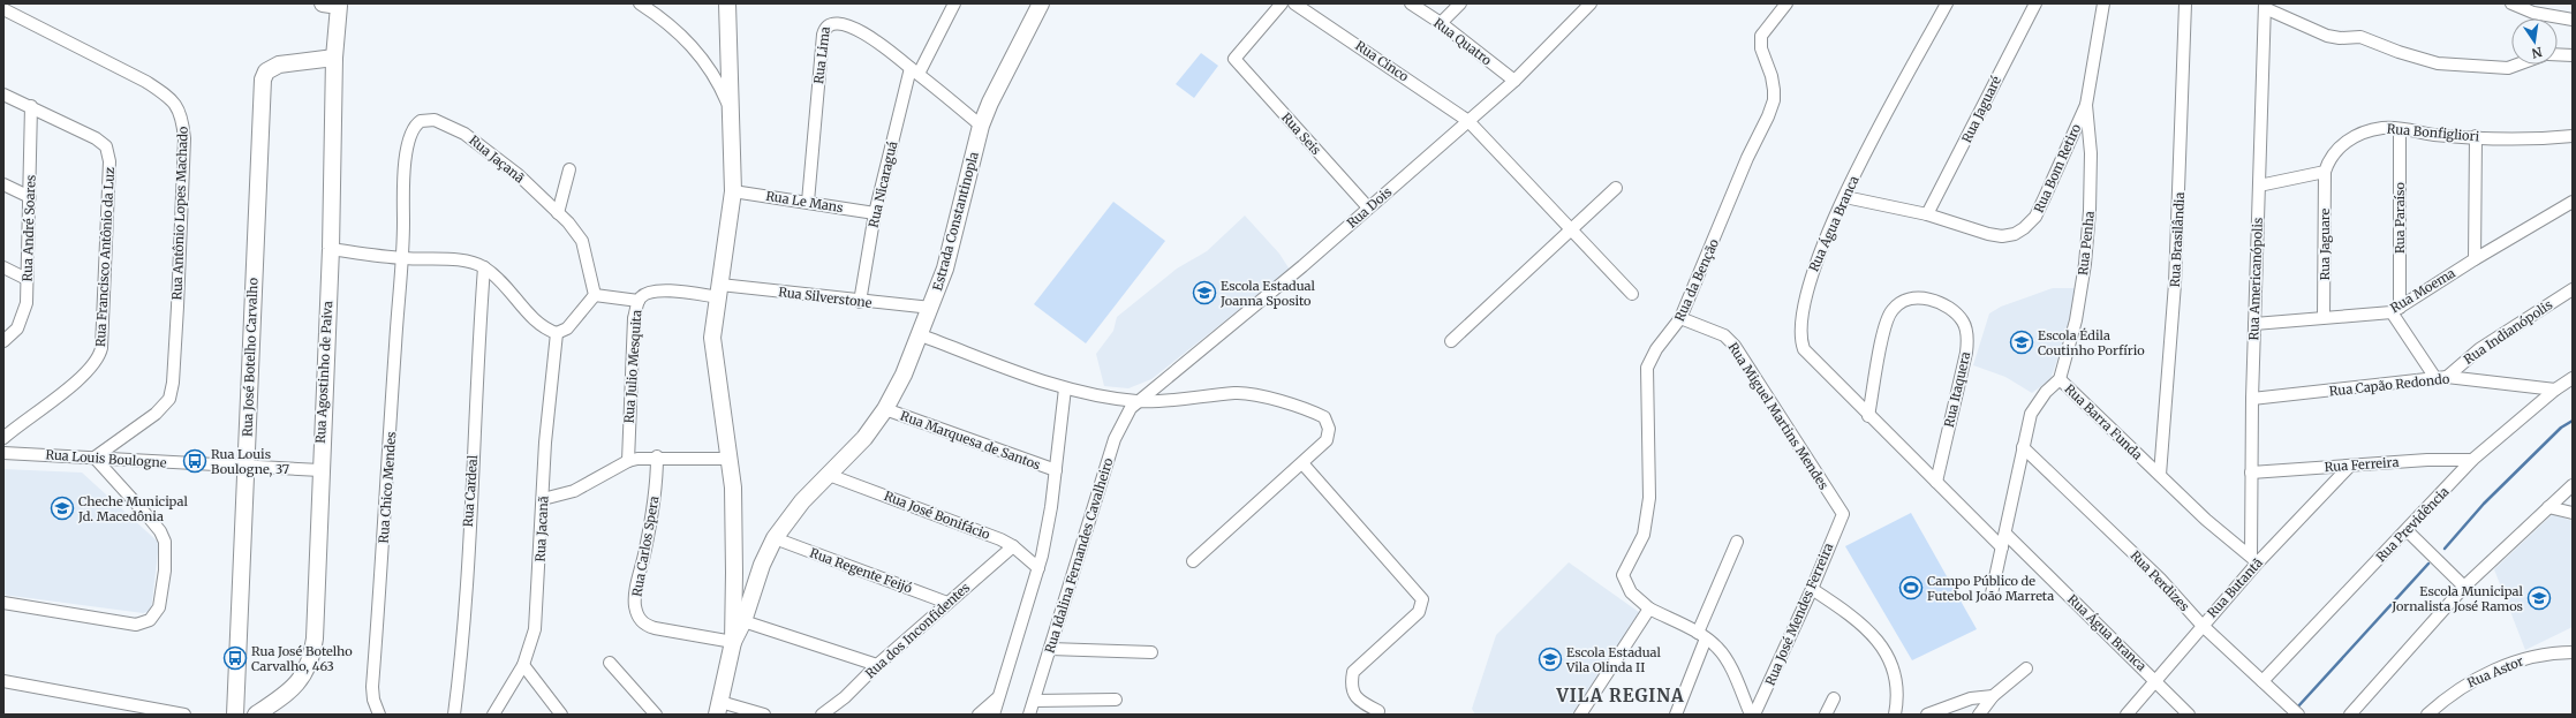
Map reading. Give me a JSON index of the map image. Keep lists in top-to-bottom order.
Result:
{
  "streets": {
    "main road": ["Estrada Constantinopla", "Rua José Botelho Carvalho", "Rua Agostinho de Paiva"],
    "street": [
      "Rua Quatro",
      "Rua Lima",
      "Rua Cinco",
      "Rua Jaguaré",
      "Rua Bonfigliori",
      "Rua Seis",
      "Rua Jaçanã",
      "Rua Bom Retiro",
      "Rua Nicaraguá",
      "Rua Le Mans",
      "Rua Dois",
      "Rua Antônio Lopes Machado",
      "Rua Paraíso",
      "Rua Água Branca",
      "Rua André Soares",
      "Rua Brasilândia",
      "Rua Penha",
      "Rua Jaguare",
      "Rua Francisco Antônio da Luz",
      "Rua Americanópolis",
      "Rua da Benção",
      "Rua Moema",
      "Rua Silverstone",
      "Rua Indianópolis",
      "Rua Julio Mesquita",
      "Rua Capão Redondo",
      "Rua Itaquera",
      "Rua Miguel Martins Mendes",
      "Rua Barra Funda",
      "Rua Marquesa de Santos",
      "Rua Louis Boulogne",
      "Rua Ferreira",
      "Rua Chico Mendes",
      "Rua Cardeal",
      "Rua José Bonifácio",
      "Rua Previdência",
      "Rua Jacanã",
      "Rua Carlos Spera",
      "Rua Idalina Fernandes Cavalheiro",
      "Rua Regente Feijó",
      "Rua Perdizes",
      "Rua Butantã",
      "Rua José Mendes Ferreira",
      "Rua dos Inconfidentes",
      "Rua Astor"
    ]
  },
  "crossings": [
    ["Rua Quatro", "Rua Dois"],
    ["Rua Lima", "Rua Nicaraguá"],
    ["Rua Lima", "Rua Le Mans"],
    ["Rua Lima", "Estrada Constantinopla"],
    ["Rua Cinco", "Rua Dois"],
    ["Rua Jaguaré", "Rua Bom Retiro"],
    ["Rua Bonfigliori", "Rua Paraíso"],
    ["Rua Bonfigliori", "Rua Jaguare"],
    ["Rua Seis", "Rua Dois"],
    ["Rua Jaçanã", "Rua Chico Mendes"],
    ["Rua Bom Retiro", "Rua Água Branca"],
    ["Rua Bom Retiro", "Rua Penha"],
    ["Rua Nicaraguá", "Rua Le Mans"],
    ["Rua Nicaraguá", "Rua Silverstone"],
    ["Rua Dois", "Rua Idalina Fernandes Cavalheiro"],
    ["Rua Antônio Lopes Machado", "Rua Louis Boulogne"],
    ["Rua Paraíso", "Rua Moema"],
    ["Estrada Constantinopla", "Rua Silverstone"],
    ["Estrada Constantinopla", "Rua Marquesa de Santos"],
    ["Estrada Constantinopla", "Rua José Bonifácio"],
    ["Estrada Constantinopla", "Rua Carlos Spera"],
    ["Estrada Constantinopla", "Rua Regente Feijó"],
    ["Rua Água Branca", "Rua Itaquera"],
    ["Rua Água Branca", "Rua Barra Funda"],
    ["Rua Água Branca", "Rua Butantã"],
    ["Rua André Soares", "Rua Francisco Antônio da Luz"],
    ["Rua Brasilândia", "Rua Barra Funda"],
    ["Rua Penha", "Rua Barra Funda"],
    ["Rua Jaguare", "Rua Moema"],
    ["Rua Americanópolis", "Rua Moema"],
    ["Rua Americanópolis", "Rua Capão Redondo"],
    ["Rua Americanópolis", "Rua Barra Funda"],
    ["Rua Americanópolis", "Rua Ferreira"],
    ["Rua Americanópolis", "Rua Butantã"],
    ["Rua da Benção", "Rua Miguel Martins Mendes"],
    ["Rua Silverstone", "Rua Julio Mesquita"],
    ["Rua Indianópolis", "Rua Capão Redondo"],
    ["Rua José Botelho Carvalho", "Rua Agostinho de Paiva"],
    ["Rua José Botelho Carvalho", "Rua Louis Boulogne"],
    ["Rua Agostinho de Paiva", "Rua Louis Boulogne"],
    ["Rua Capão Redondo", "Rua Previdência"],
    ["Rua Miguel Martins Mendes", "Rua José Mendes Ferreira"],
    ["Rua Barra Funda", "Rua Perdizes"],
    ["Rua Barra Funda", "Rua Butantã"],
    ["Rua Ferreira", "Rua Previdência"],
    ["Rua Ferreira", "Rua Butantã"],
    ["Rua José Bonifácio", "Rua dos Inconfidentes"],
    ["Rua Previdência", "Rua Perdizes"],
    ["Rua Regente Feijó", "Rua dos Inconfidentes"],
    ["Rua Perdizes", "Rua Butantã"]
  ],
  "districts": ["VILA REGINA"],
  "places": {
    "school or university": [
      "Escola Estadual Joanna Sposito",
      "Escola Édila Coutinho Porfírio",
      "Cheche Municipal Jd. Macedônia",
      "Escola Municipal Jornalista José Ramos",
      "Escola Estadual Vila Olinda II"
    ],
    "bus stop": ["Rua Louis Boulogne, 37", "Rua José Botelho Carvalho, 463"],
    "sports": ["Campo Público de Futebol João Marreta"]
  },
  "north": "bottom"
}
